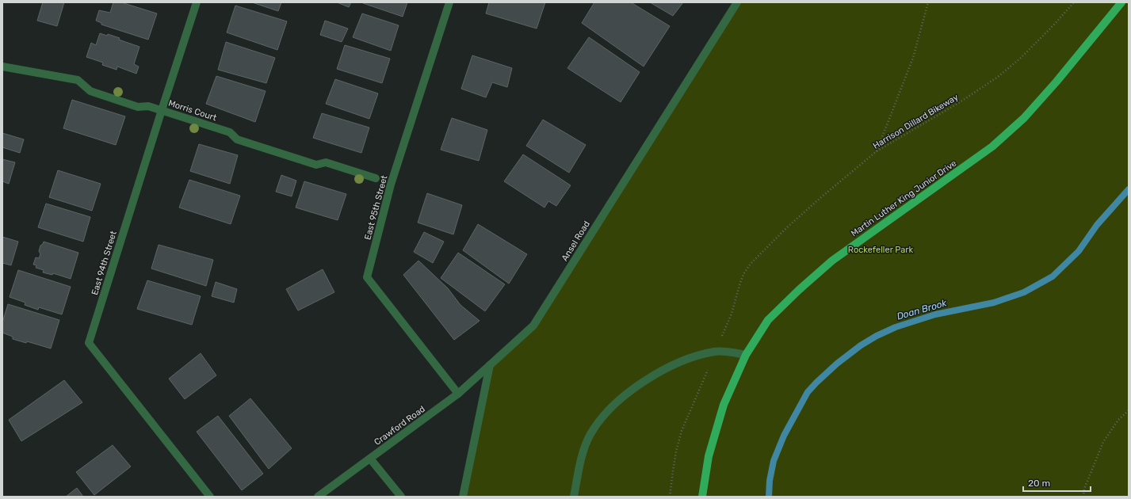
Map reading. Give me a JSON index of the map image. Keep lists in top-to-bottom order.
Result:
{
  "streets": {
    "main road": ["Martin Luther King Junior Drive"],
    "street": [
      "Morris Court",
      "East 95th Street",
      "Ansel Road",
      "East 94th Street",
      "Crawford Road"
    ],
    "path": ["Harrison Dillard Bikeway"]
  },
  "crossings": [
    ["Morris Court", "East 94th Street"],
    ["East 95th Street", "Crawford Road"],
    ["Ansel Road", "Crawford Road"]
  ],
  "water": ["Doan Brook"],
  "parks": ["Rockefeller Park"],
  "scale_bar": "20 m"
}
